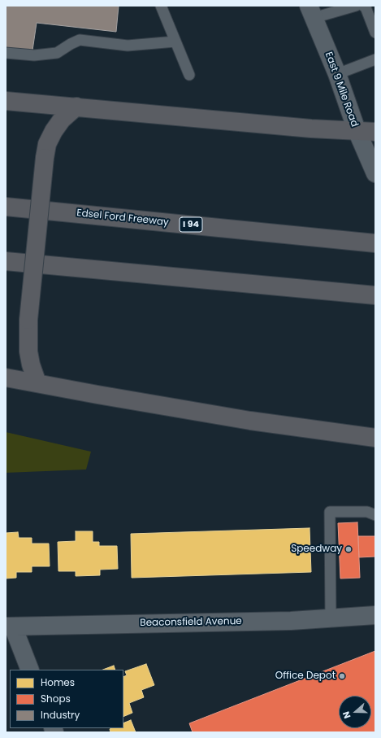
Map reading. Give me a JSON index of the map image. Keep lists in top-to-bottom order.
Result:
{
  "streets": {
    "highway": ["Edsel Ford Freeway", "I 94"],
    "street": ["East 9 Mile Road", "Beaconsfield Avenue"]
  },
  "places": ["Speedway", "Office Depot"],
  "legend": ["Homes", "Shops", "Industry"],
  "north": "left"
}
